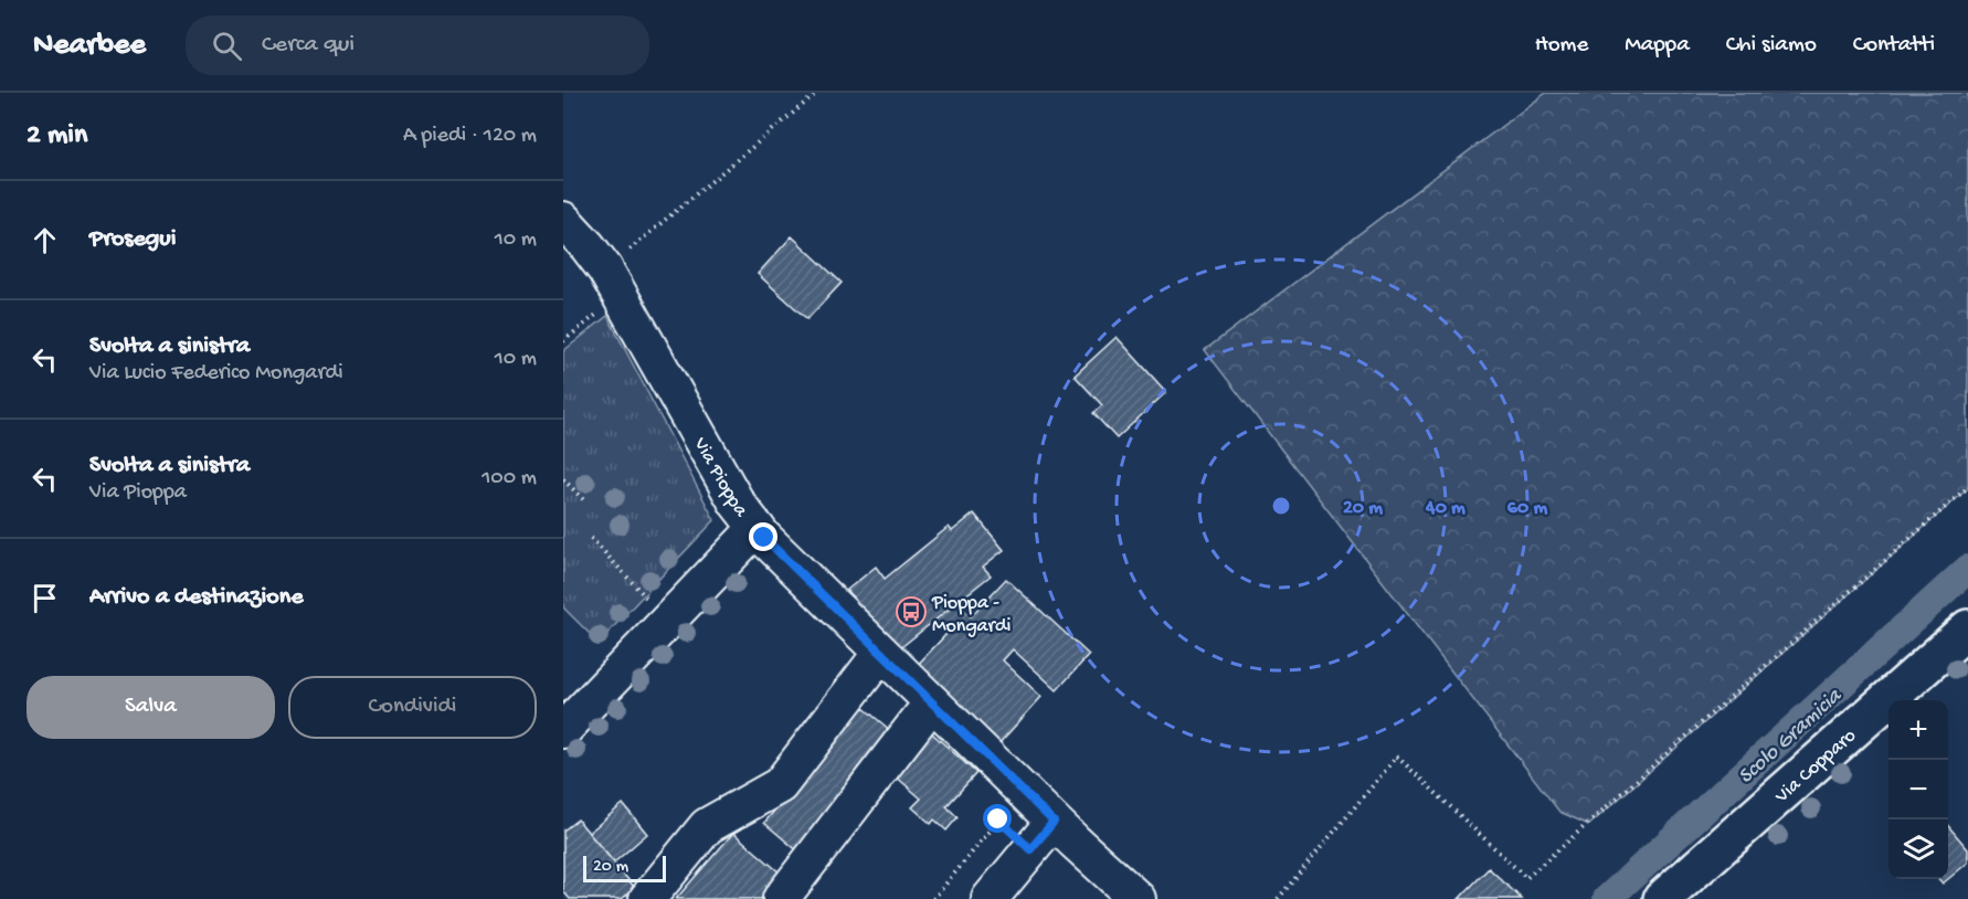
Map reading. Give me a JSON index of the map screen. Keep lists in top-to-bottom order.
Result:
{
  "streets": {
    "main road": ["Via Copparo"],
    "street": ["Via Pioppa"]
  },
  "water": ["Scolo Gramicia"],
  "places": {
    "bus stop": ["Pioppa - Mongardi"]
  },
  "scale_bar": "20 m",
  "page": {
    "header": "Nearbee",
    "search": "Cerca qui",
    "nav": [
      "Home",
      "Mappa",
      "Chi siamo",
      "Contatti"
    ],
    "heading": ["2 min", "A piedi · 120 m"],
    "list": [
      ["Prosegui", "10 m"],
      ["Svolta a sinistra", "Via Lucio Federico Mongardi", "10 m"],
      ["Svolta a sinistra", "Via Pioppa", "100 m"],
      "Arrivo a destinazione"
    ],
    "buttons": ["Salva", "Condividi"],
    "map_buttons": ["+", "−"],
    "scale": "20 m"
  },
  "rings": ["20 m", "40 m", "60 m"]
}
